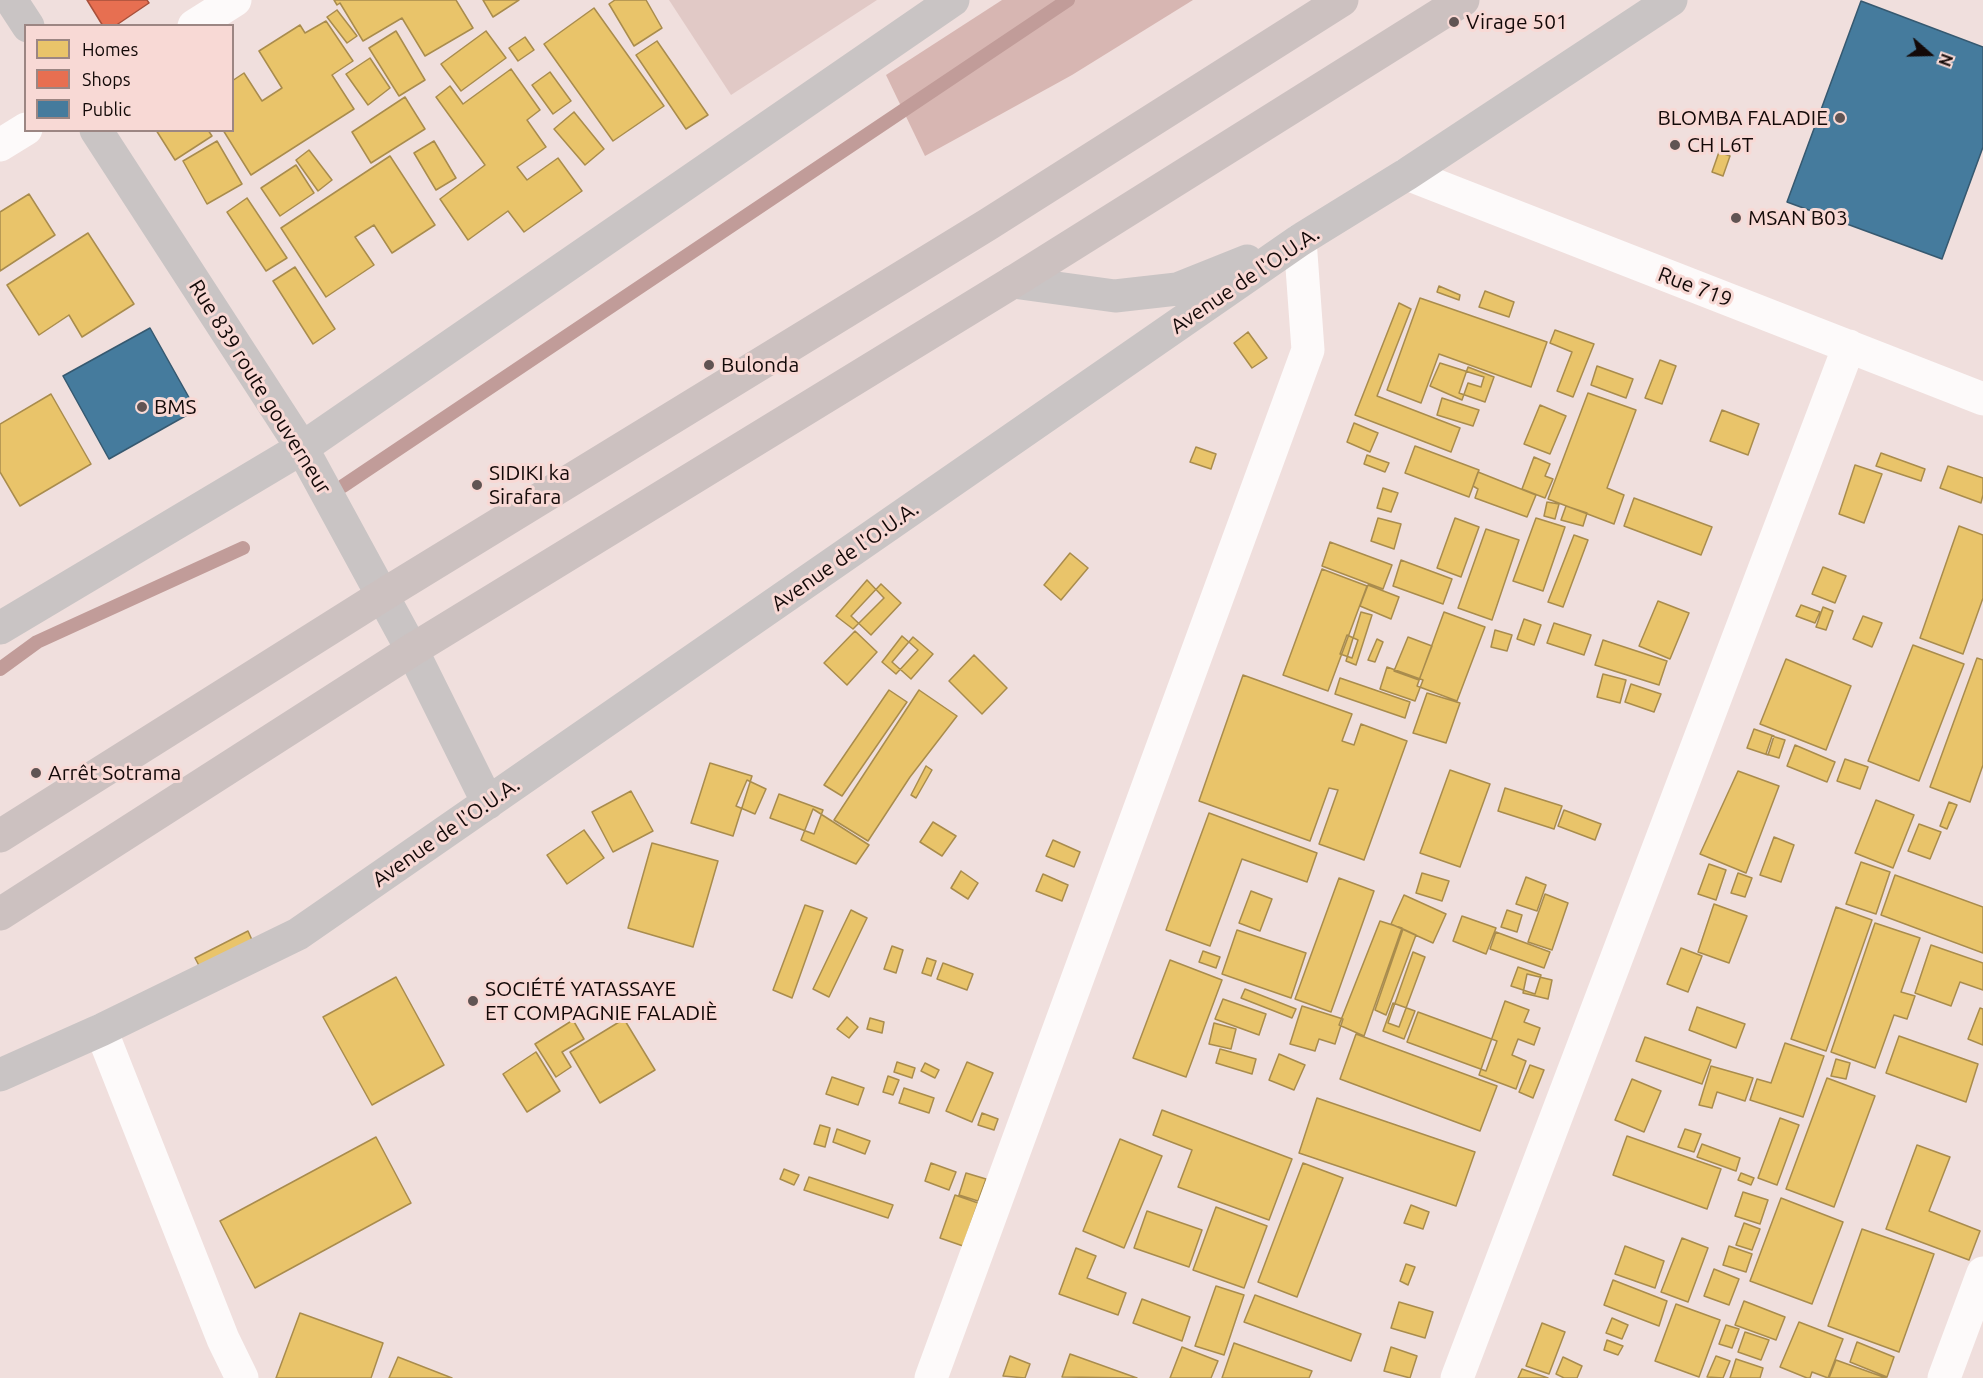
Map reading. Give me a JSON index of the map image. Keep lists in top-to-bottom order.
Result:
{
  "streets": {
    "street": ["Avenue de l'O.U.A.", "Rue 719", "Rue 839 route gouverneur"]
  },
  "crossings": [
    ["Avenue de l'O.U.A.", "Rue 719"],
    ["Avenue de l'O.U.A.", "Rue 839 route gouverneur"]
  ],
  "places": [
    "Virage 501",
    "BLOMBA FALADIE",
    "CH L6T",
    "MSAN B03",
    "Bulonda",
    "BMS",
    "SIDIKI ka Sirafara",
    "Arrêt Sotrama",
    "SOCIÉTÉ YATASSAYE ET COMPAGNIE FALADIÈ"
  ],
  "legend": ["Homes", "Shops", "Public"],
  "north": "right"
}
